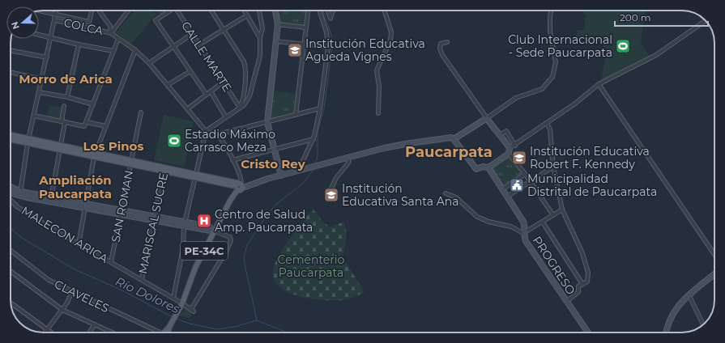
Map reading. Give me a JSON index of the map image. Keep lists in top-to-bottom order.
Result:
{
  "streets": {
    "main road": ["PE-34C", "PROGRESO"],
    "street": [
      "COLCA",
      "CALLE MARTE",
      "SAN ROMAN",
      "MARISCAL SUCRE",
      "MALECON ARICA",
      "CLAVELES"
    ]
  },
  "crossings": [
    ["SAN ROMAN", "MALECON ARICA"],
    ["MARISCAL SUCRE", "MALECON ARICA"],
    ["MALECON ARICA", "PE-34C"]
  ],
  "districts": [
    "Morro de Arica",
    "Los Pinos",
    "Paucarpata",
    "Cristo Rey",
    "Ampliación Paucarpata"
  ],
  "water": ["Río Dolores"],
  "parks": ["Cementerio Paucarpata"],
  "places": {
    "sports": ["Club Internacional - Sede Paucarpata", "Estadio Máximo Carrasco Meza"],
    "school or university": ["Institución Educativa Agueda Vignes", "Institución Educativa Robert F. Kennedy", "Institución Educativa Santa Ana"],
    "public building": ["Municipalidad Distrital de Paucarpata"],
    "hospital": ["Centro de Salud Amp. Paucarpata"]
  },
  "scale_bar": "200 m",
  "north": "left"
}
